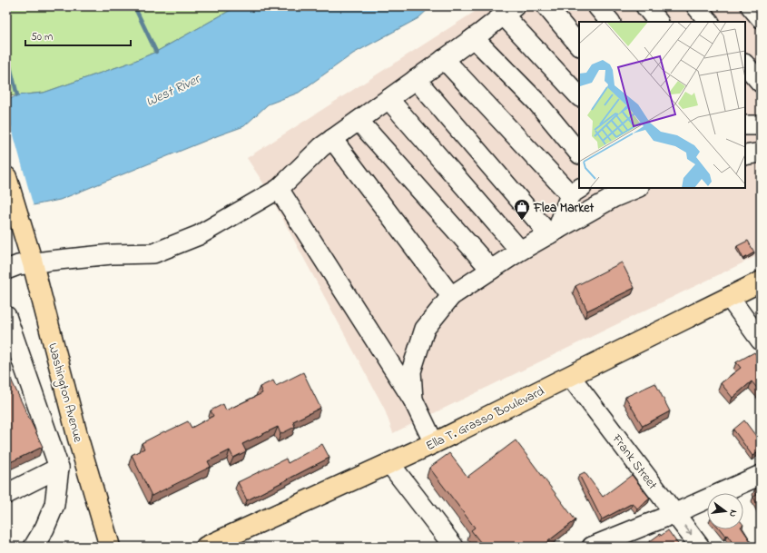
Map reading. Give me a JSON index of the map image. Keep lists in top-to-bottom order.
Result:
{
  "streets": {
    "main road": ["Washington Avenue", "Ella T. Grasso Boulevard"],
    "street": ["Frank Street"]
  },
  "crossings": [
    ["Ella T. Grasso Boulevard", "Frank Street"]
  ],
  "water": ["West River"],
  "places": {
    "shop": ["Flea Market"]
  },
  "scale_bar": "50 m",
  "north": "right"
}
